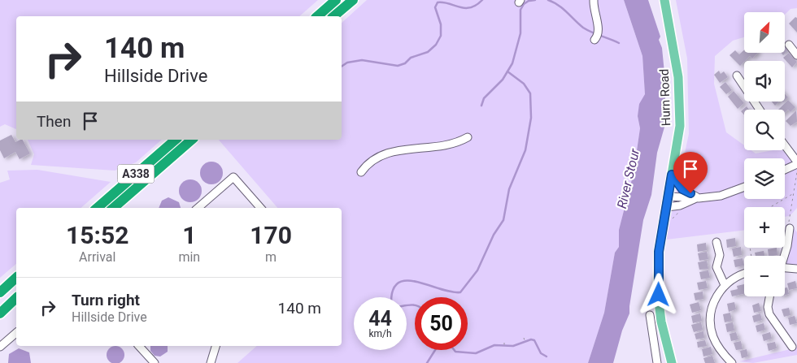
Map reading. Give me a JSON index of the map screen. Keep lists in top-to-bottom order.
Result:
{
  "streets": {
    "highway": ["A338"],
    "main road": ["Hurn Road"]
  },
  "water": ["River Stour"],
  "north": "top right",
  "page": {
    "map_buttons": ["+", "−"],
    "turn": ["140 m", "Hillside Drive"],
    "then": "Then",
    "eta": [
      "15:52",
      "Arrival",
      "1",
      "min",
      "170",
      "m"
    ],
    "list": [
      {
        "name": "Turn right",
        "note": "Hillside Drive",
        "value": "140 m"
      }
    ],
    "speed": "44 km/h",
    "limit": "50"
  }
}
